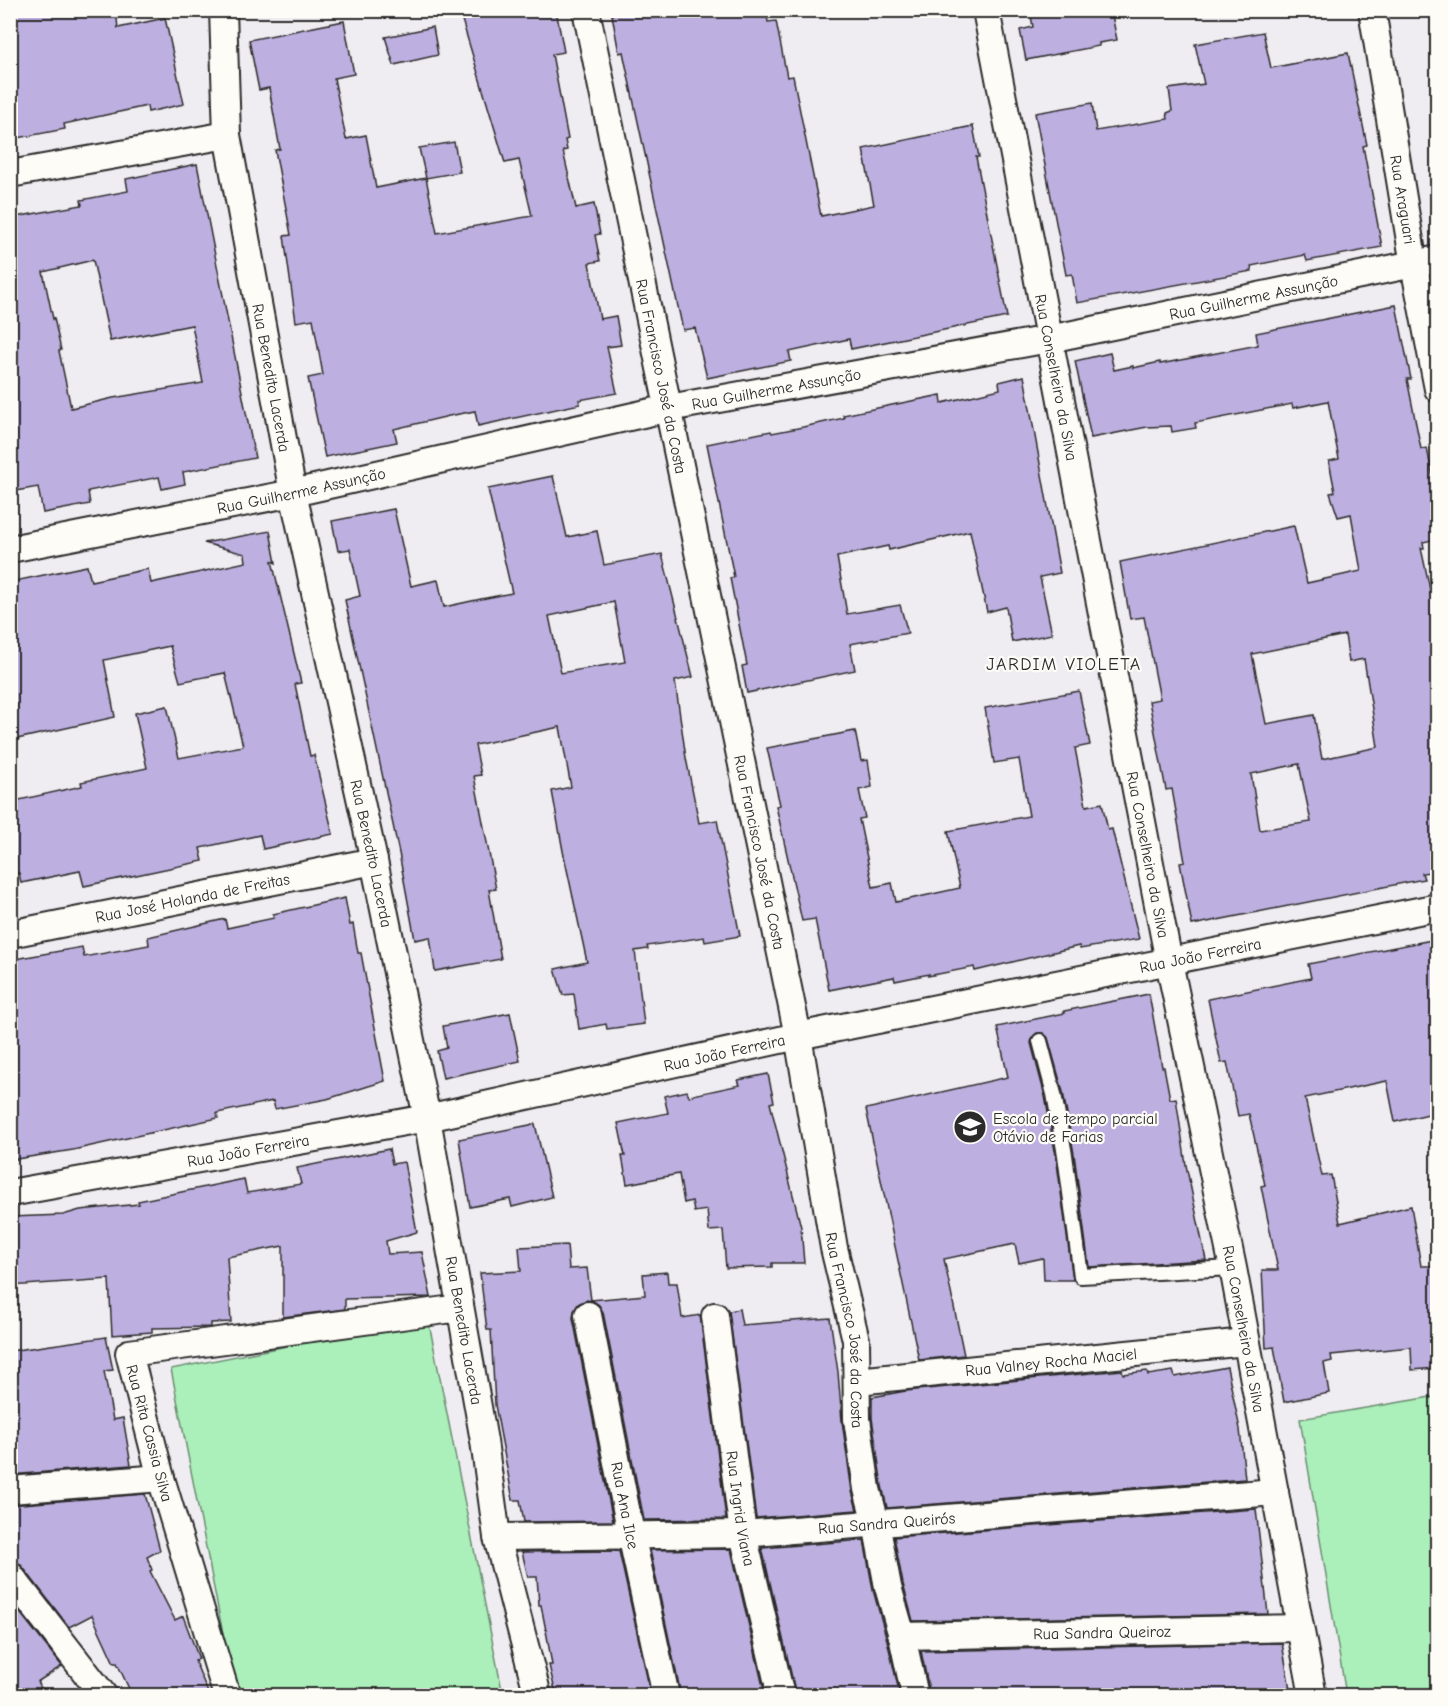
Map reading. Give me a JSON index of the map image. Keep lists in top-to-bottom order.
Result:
{
  "streets": {
    "street": [
      "Rua Araguari",
      "Rua Guilherme Assunção",
      "Rua Francisco José da Costa",
      "Rua Conselheiro da Silva",
      "Rua Benedito Lacerda",
      "Rua José Holanda de Freitas",
      "Rua João Ferreira",
      "Rua Valney Rocha Maciel",
      "Rua Rita Cassia Silva",
      "Rua Ana Ilce",
      "Rua Ingrid Viana",
      "Rua Sandra Queirós",
      "Rua Sandra Queiroz"
    ]
  },
  "crossings": [
    ["Rua Araguari", "Rua Guilherme Assunção"],
    ["Rua Guilherme Assunção", "Rua Francisco José da Costa"],
    ["Rua Guilherme Assunção", "Rua Conselheiro da Silva"],
    ["Rua Guilherme Assunção", "Rua Benedito Lacerda"],
    ["Rua Francisco José da Costa", "Rua João Ferreira"],
    ["Rua Francisco José da Costa", "Rua Valney Rocha Maciel"],
    ["Rua Francisco José da Costa", "Rua Sandra Queirós"],
    ["Rua Francisco José da Costa", "Rua Sandra Queiroz"],
    ["Rua Conselheiro da Silva", "Rua João Ferreira"],
    ["Rua Conselheiro da Silva", "Rua Valney Rocha Maciel"],
    ["Rua Conselheiro da Silva", "Rua Sandra Queirós"],
    ["Rua Conselheiro da Silva", "Rua Sandra Queiroz"],
    ["Rua Benedito Lacerda", "Rua José Holanda de Freitas"],
    ["Rua Benedito Lacerda", "Rua João Ferreira"],
    ["Rua Benedito Lacerda", "Rua Rita Cassia Silva"],
    ["Rua Benedito Lacerda", "Rua Sandra Queirós"],
    ["Rua Ana Ilce", "Rua Sandra Queirós"],
    ["Rua Ingrid Viana", "Rua Sandra Queirós"]
  ],
  "districts": ["JARDIM VIOLETA"],
  "places": {
    "school or university": ["Escola de tempo parcial Otávio de Farias"]
  }
}
